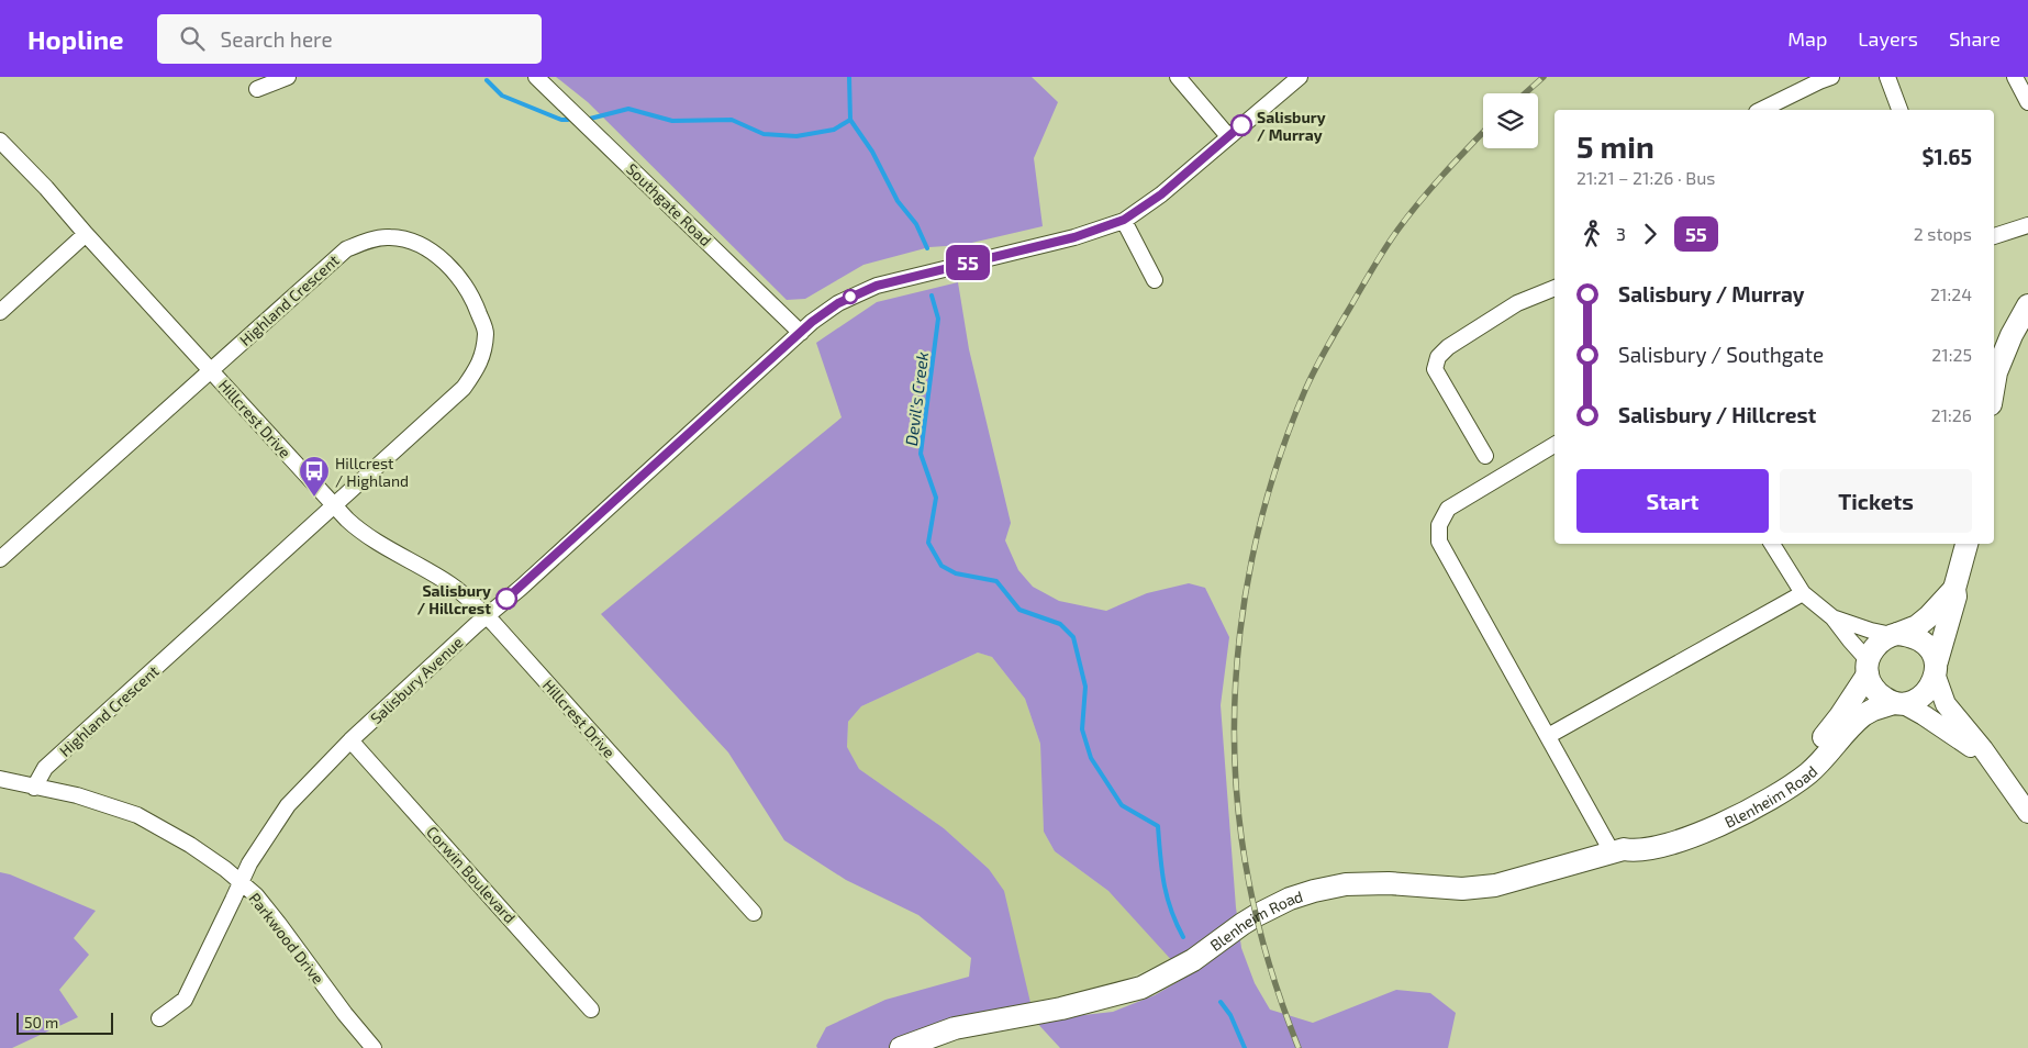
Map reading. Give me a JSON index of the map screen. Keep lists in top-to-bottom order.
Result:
{
  "streets": {
    "main road": ["Blenheim Road"],
    "street": [
      "Southgate Road",
      "Highland Crescent",
      "Hillcrest Drive",
      "Salisbury Avenue",
      "Corwin Boulevard",
      "Parkwood Drive"
    ]
  },
  "crossings": [
    ["Southgate Road", "Salisbury Avenue"],
    ["Highland Crescent", "Hillcrest Drive"],
    ["Highland Crescent", "Parkwood Drive"],
    ["Hillcrest Drive", "Salisbury Avenue"],
    ["Salisbury Avenue", "Corwin Boulevard"],
    ["Salisbury Avenue", "Parkwood Drive"]
  ],
  "water": ["Devil's Creek"],
  "places": {
    "other": ["Salisbury / Murray", "Salisbury / Hillcrest"],
    "bus stop": ["Hillcrest / Highland"]
  },
  "lines": ["bus line 55"],
  "scale_bar": "50 m",
  "page": {
    "header": "Hopline",
    "search": "Search here",
    "nav": ["Map", "Layers", "Share"],
    "on_map": "55",
    "heading": ["5 min", "21:21 – 21:26 · Bus", "$1.65"],
    "legs": ["3", "55", "2 stops"],
    "list": [
      {
        "name": "Salisbury / Murray",
        "value": "21:24"
      },
      {
        "name": "Salisbury / Southgate",
        "value": "21:25"
      },
      {
        "name": "Salisbury / Hillcrest",
        "value": "21:26"
      }
    ],
    "buttons": ["Start", "Tickets"],
    "scale": "50 m"
  }
}
